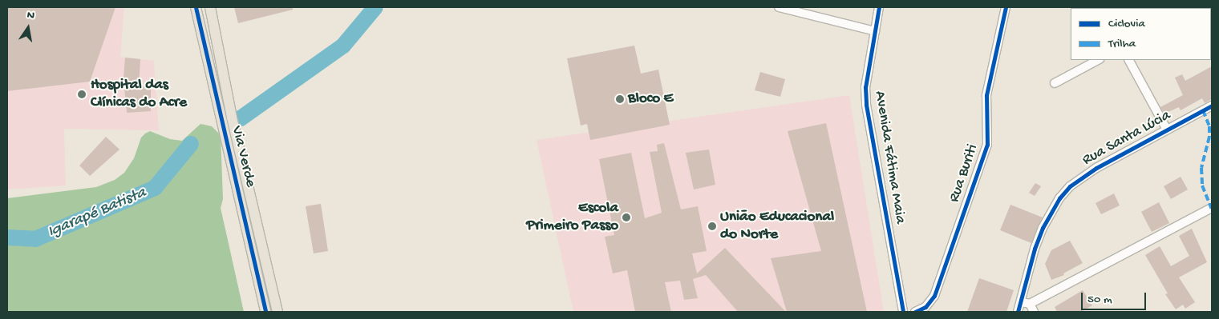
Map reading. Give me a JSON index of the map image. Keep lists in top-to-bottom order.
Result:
{
  "streets": {
    "main road": ["Via Verde"],
    "street": ["Rua Santa Lúcia", "Avenida Fátima Maia", "Rua Buriti"]
  },
  "water": ["Igarapé Batista"],
  "places": [
    "Hospital das Clínicas do Acre",
    "Bloco E",
    "Escola Primeiro Passo",
    "União Educacional do Norte"
  ],
  "legend": ["Ciclovia", "Trilha"],
  "scale_bar": "50 m",
  "north": "top"
}
